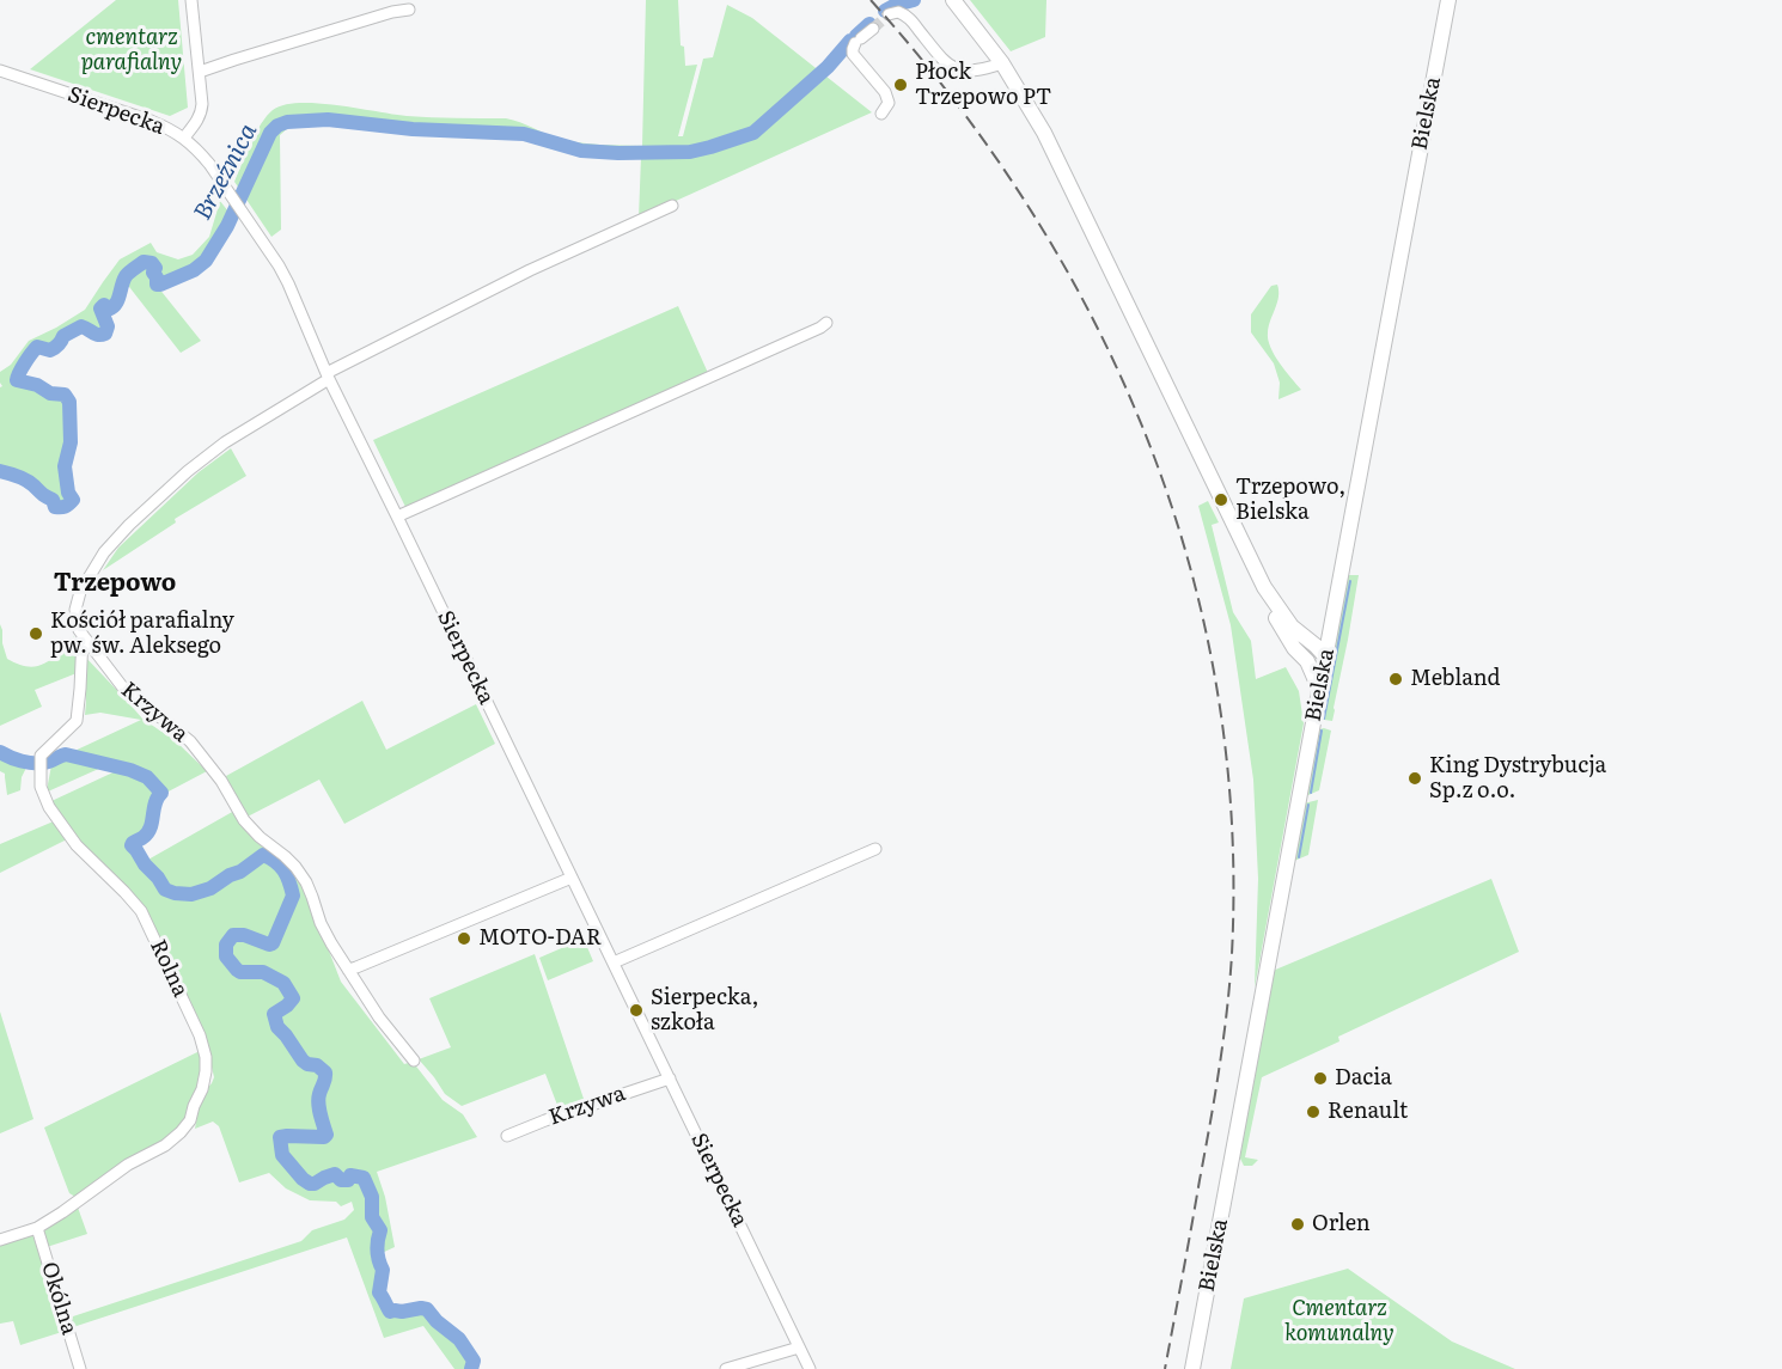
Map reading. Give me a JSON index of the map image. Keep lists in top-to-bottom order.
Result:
{
  "streets": {
    "main road": ["Bielska"],
    "street": [
      "Sierpecka",
      "Krzywa",
      "Rolna",
      "Okólna"
    ]
  },
  "crossings": [
    ["Sierpecka", "Krzywa"],
    ["Krzywa", "Rolna"],
    ["Rolna", "Okólna"]
  ],
  "districts": ["Trzepowo"],
  "water": ["Brzeźnica"],
  "parks": ["cmentarz parafialny", "Cmentarz komunalny"],
  "places": [
    "Płock Trzepowo PT",
    "Trzepowo, Bielska",
    "Kościół parafialny pw. św. Aleksego",
    "Mebland",
    "King Dystrybucja Sp.z o.o.",
    "MOTO-DAR",
    "Sierpecka, szkoła",
    "Dacia",
    "Renault",
    "Orlen"
  ]
}
